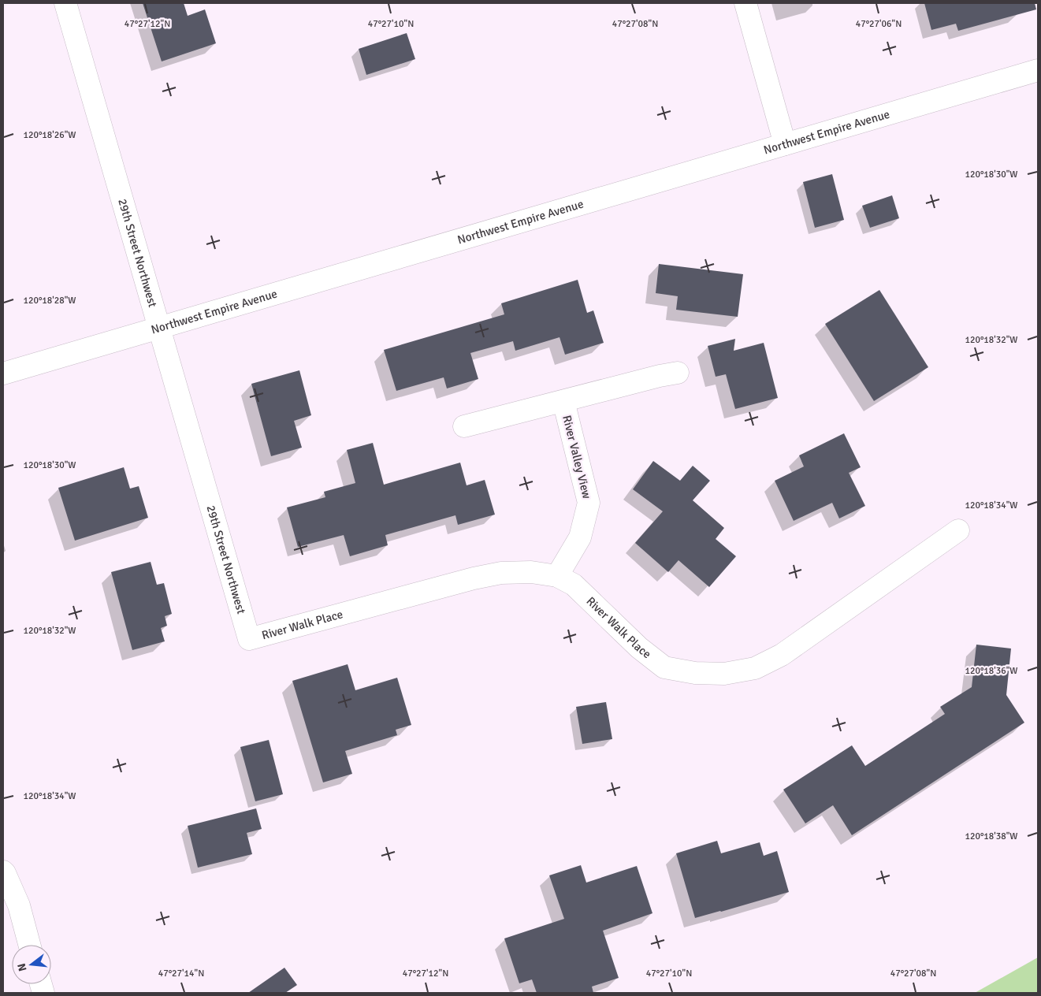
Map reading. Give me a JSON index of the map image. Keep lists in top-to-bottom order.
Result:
{
  "streets": {
    "street": [
      "Northwest Empire Avenue",
      "29th Street Northwest",
      "River Valley View",
      "River Walk Place"
    ]
  },
  "crossings": [
    ["Northwest Empire Avenue", "29th Street Northwest"],
    ["29th Street Northwest", "River Walk Place"],
    ["River Valley View", "River Walk Place"]
  ],
  "north": "left",
  "coordinates": [
    "47°27'12\"N",
    "47°27'10\"N",
    "47°27'08\"N",
    "47°27'06\"N",
    "120°18'26\"W",
    "120°18'30\"W",
    "120°18'28\"W",
    "120°18'32\"W",
    "120°18'34\"W",
    "120°18'36\"W",
    "120°18'38\"W",
    "47°27'14\"N"
  ]
}
